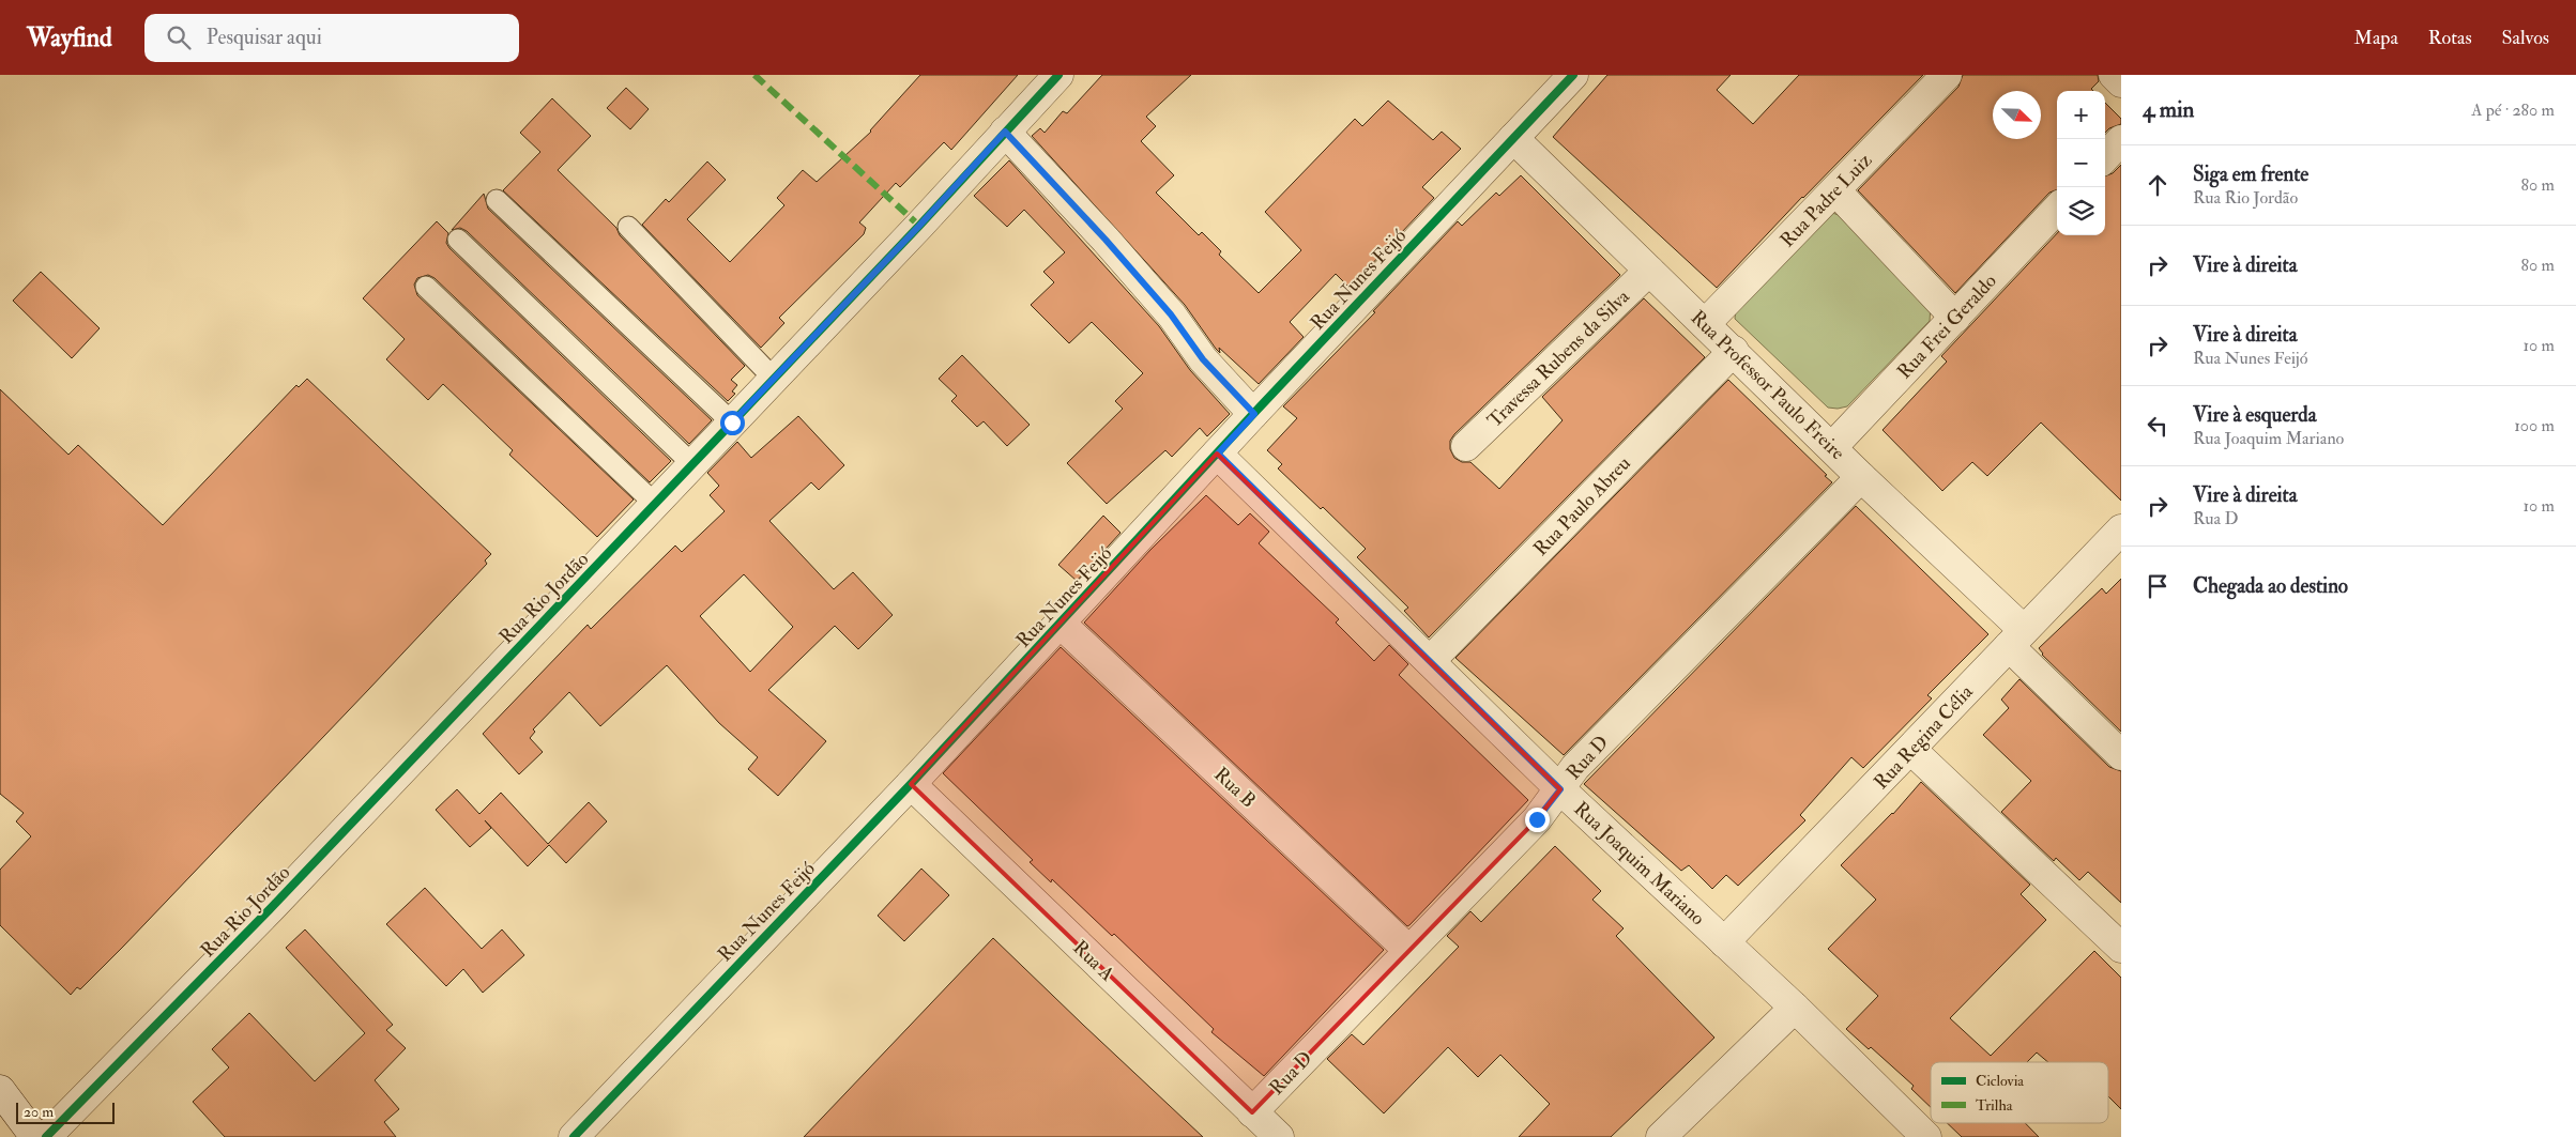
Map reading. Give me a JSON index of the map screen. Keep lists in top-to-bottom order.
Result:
{
  "streets": {
    "street": [
      "Rua Padre Luiz",
      "Rua Nunes Feijó",
      "Rua Frei Geraldo",
      "Travessa Rubens da Silva",
      "Rua Professor Paulo Freire",
      "Rua Paulo Abreu",
      "Rua Rio Jordão",
      "Rua Regina Célia",
      "Rua D",
      "Rua B",
      "Rua Joaquim Mariano",
      "Rua A"
    ]
  },
  "crossings": [
    ["Rua Padre Luiz", "Rua Professor Paulo Freire"],
    ["Rua Nunes Feijó", "Rua Professor Paulo Freire"],
    ["Rua Nunes Feijó", "Rua B"],
    ["Rua Nunes Feijó", "Rua Joaquim Mariano"],
    ["Rua Nunes Feijó", "Rua A"],
    ["Rua Frei Geraldo", "Rua Professor Paulo Freire"],
    ["Travessa Rubens da Silva", "Rua Professor Paulo Freire"],
    ["Rua Professor Paulo Freire", "Rua Paulo Abreu"],
    ["Rua Professor Paulo Freire", "Rua Regina Célia"],
    ["Rua Professor Paulo Freire", "Rua D"],
    ["Rua Paulo Abreu", "Rua Joaquim Mariano"],
    ["Rua Regina Célia", "Rua Joaquim Mariano"],
    ["Rua D", "Rua B"],
    ["Rua D", "Rua Joaquim Mariano"],
    ["Rua D", "Rua A"]
  ],
  "legend": ["Ciclovia", "Trilha"],
  "scale_bar": "20 m",
  "north": "bottom right",
  "page": {
    "header": "Wayfind",
    "search": "Pesquisar aqui",
    "nav": ["Mapa", "Rotas", "Salvos"],
    "heading": ["4 min", "A pé · 280 m"],
    "map_buttons": ["+", "−"],
    "list": [
      ["Siga em frente", "Rua Rio Jordão", "80 m"],
      ["Vire à direita", "80 m"],
      ["Vire à direita", "Rua Nunes Feijó", "10 m"],
      ["Vire à esquerda", "Rua Joaquim Mariano", "100 m"],
      ["Vire à direita", "Rua D", "10 m"],
      "Chegada ao destino"
    ],
    "scale": "20 m"
  }
}
